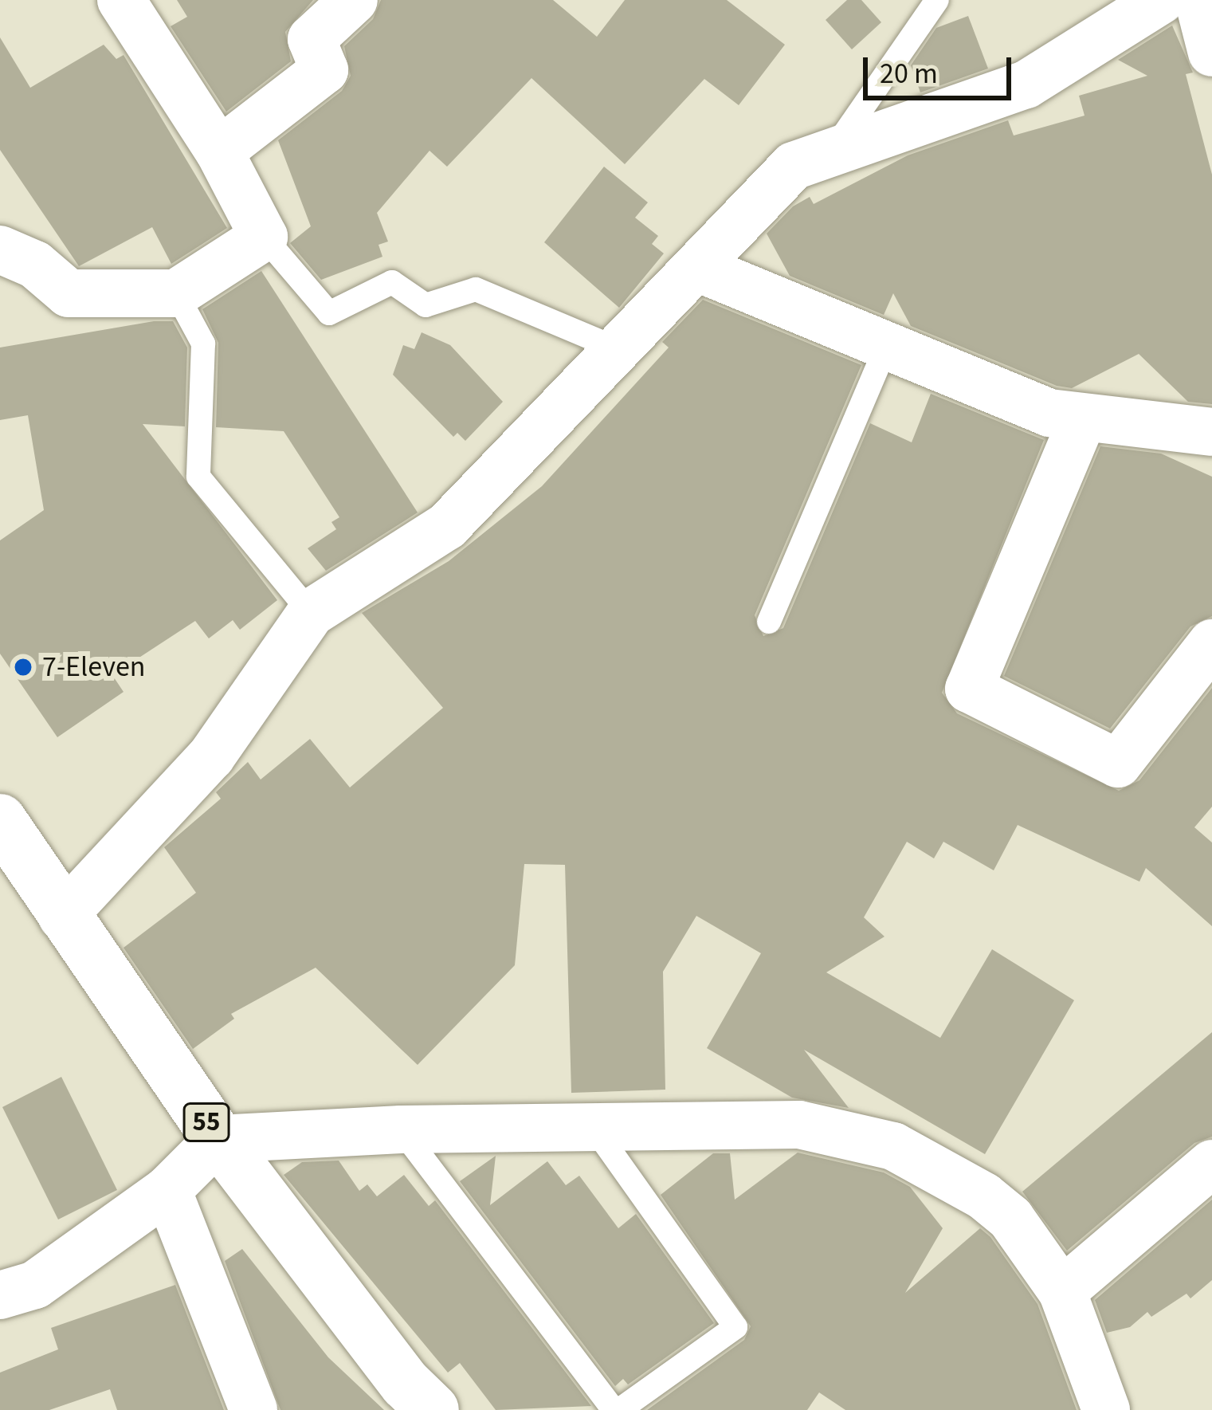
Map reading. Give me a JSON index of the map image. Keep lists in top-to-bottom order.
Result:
{
  "streets": {
    "main road": ["55"]
  },
  "places": ["7-Eleven"],
  "scale_bar": "20 m"
}
